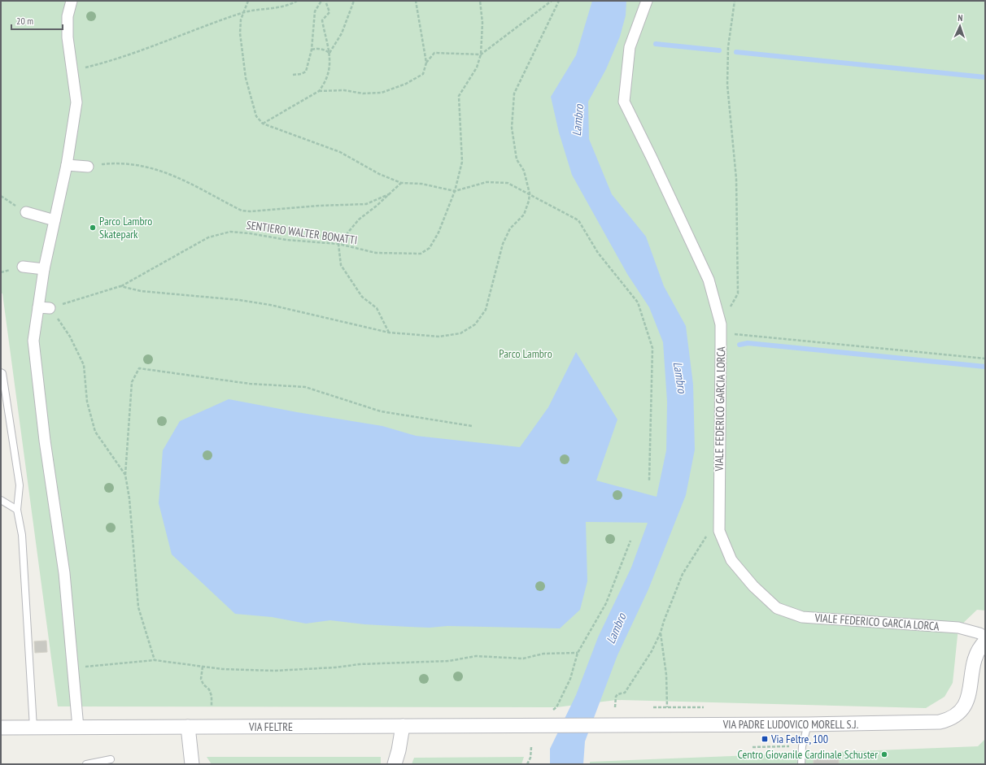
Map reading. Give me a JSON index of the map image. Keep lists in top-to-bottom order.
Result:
{
  "streets": {
    "street": ["VIALE FEDERICO GARCIA LORCA", "VIA PADRE LUDOVICO MORELL S.J.", "VIA FELTRE"],
    "path": ["SENTIERO WALTER BONATTI"]
  },
  "crossings": [
    ["VIA PADRE LUDOVICO MORELL S.J.", "VIA FELTRE"]
  ],
  "water": ["Lambro"],
  "parks": ["Parco Lambro"],
  "places": {
    "other": ["Parco Lambro Skatepark", "Centro Giovanile Cardinale Schuster"],
    "transit": ["Via Feltre, 100"]
  },
  "scale_bar": "20 m",
  "north": "top"
}
